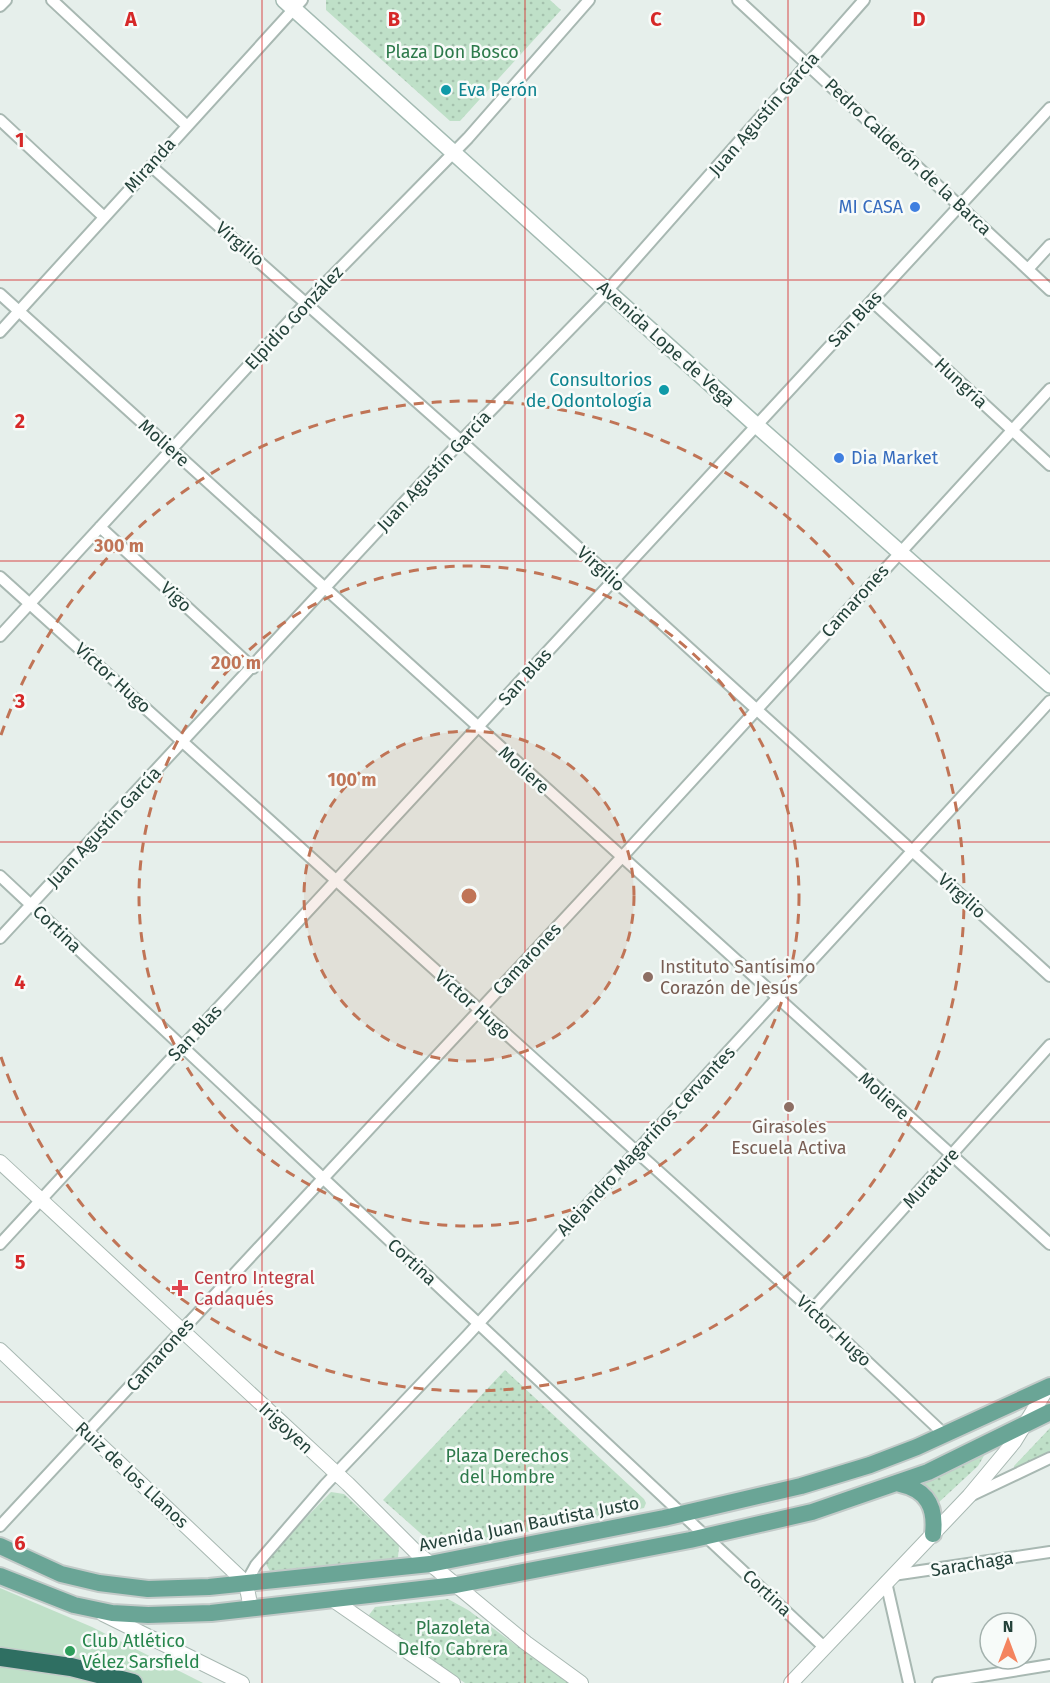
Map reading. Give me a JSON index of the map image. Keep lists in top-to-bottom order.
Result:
{
  "streets": {
    "main road": ["Avenida Lope de Vega", "Avenida Juan Bautista Justo"],
    "street": [
      "Juan Agustín García",
      "Pedro Calderón de la Barca",
      "Miranda",
      "Virgilio",
      "Elpidio González",
      "San Blas",
      "Hungría",
      "Moliere",
      "Vigo",
      "Camarones",
      "Víctor Hugo",
      "Cortina",
      "Alejandro Magariños Cervantes",
      "Murature",
      "Irigoyen",
      "Ruiz de los Llanos",
      "Sarachaga"
    ]
  },
  "crossings": [
    ["Juan Agustín García", "Pedro Calderón de la Barca"],
    ["Juan Agustín García", "Virgilio"],
    ["Juan Agustín García", "Avenida Lope de Vega"],
    ["Juan Agustín García", "Moliere"],
    ["Juan Agustín García", "Vigo"],
    ["Juan Agustín García", "Víctor Hugo"],
    ["Juan Agustín García", "Cortina"],
    ["Pedro Calderón de la Barca", "San Blas"],
    ["Miranda", "Virgilio"],
    ["Miranda", "Avenida Lope de Vega"],
    ["Miranda", "Moliere"],
    ["Virgilio", "Elpidio González"],
    ["Virgilio", "San Blas"],
    ["Virgilio", "Camarones"],
    ["Virgilio", "Alejandro Magariños Cervantes"],
    ["Elpidio González", "Avenida Lope de Vega"],
    ["Elpidio González", "Moliere"],
    ["Elpidio González", "Vigo"],
    ["Elpidio González", "Víctor Hugo"],
    ["San Blas", "Avenida Lope de Vega"],
    ["San Blas", "Hungría"],
    ["San Blas", "Moliere"],
    ["San Blas", "Víctor Hugo"],
    ["San Blas", "Cortina"],
    ["San Blas", "Irigoyen"],
    ["Avenida Lope de Vega", "Camarones"],
    ["Hungría", "Camarones"],
    ["Moliere", "Camarones"],
    ["Moliere", "Alejandro Magariños Cervantes"],
    ["Moliere", "Murature"],
    ["Camarones", "Víctor Hugo"],
    ["Camarones", "Cortina"],
    ["Camarones", "Irigoyen"],
    ["Camarones", "Ruiz de los Llanos"],
    ["Víctor Hugo", "Alejandro Magariños Cervantes"],
    ["Víctor Hugo", "Murature"],
    ["Víctor Hugo", "Avenida Juan Bautista Justo"],
    ["Cortina", "Alejandro Magariños Cervantes"],
    ["Cortina", "Avenida Juan Bautista Justo"],
    ["Alejandro Magariños Cervantes", "Irigoyen"],
    ["Alejandro Magariños Cervantes", "Ruiz de los Llanos"],
    ["Alejandro Magariños Cervantes", "Avenida Juan Bautista Justo"],
    ["Irigoyen", "Avenida Juan Bautista Justo"],
    ["Ruiz de los Llanos", "Avenida Juan Bautista Justo"]
  ],
  "parks": ["Plaza Don Bosco", "Plaza Derechos del Hombre", "Plazoleta Delfo Cabrera"],
  "places": {
    "other": [
      "Eva Perón",
      "MI CASA",
      "Consultorios de Odontología",
      "Dia Market",
      "Instituto Santísimo Corazón de Jesús",
      "Girasoles Escuela Activa",
      "Club Atlético Vélez Sarsfield"
    ],
    "health": ["Centro Integral Cadaqués"]
  },
  "north": "top",
  "grid": {
    "columns": [
      "A",
      "B",
      "C",
      "D"
    ],
    "rows": [
      "1",
      "2",
      "3",
      "4",
      "5",
      "6"
    ]
  },
  "rings": ["300 m", "200 m", "100 m"]
}
